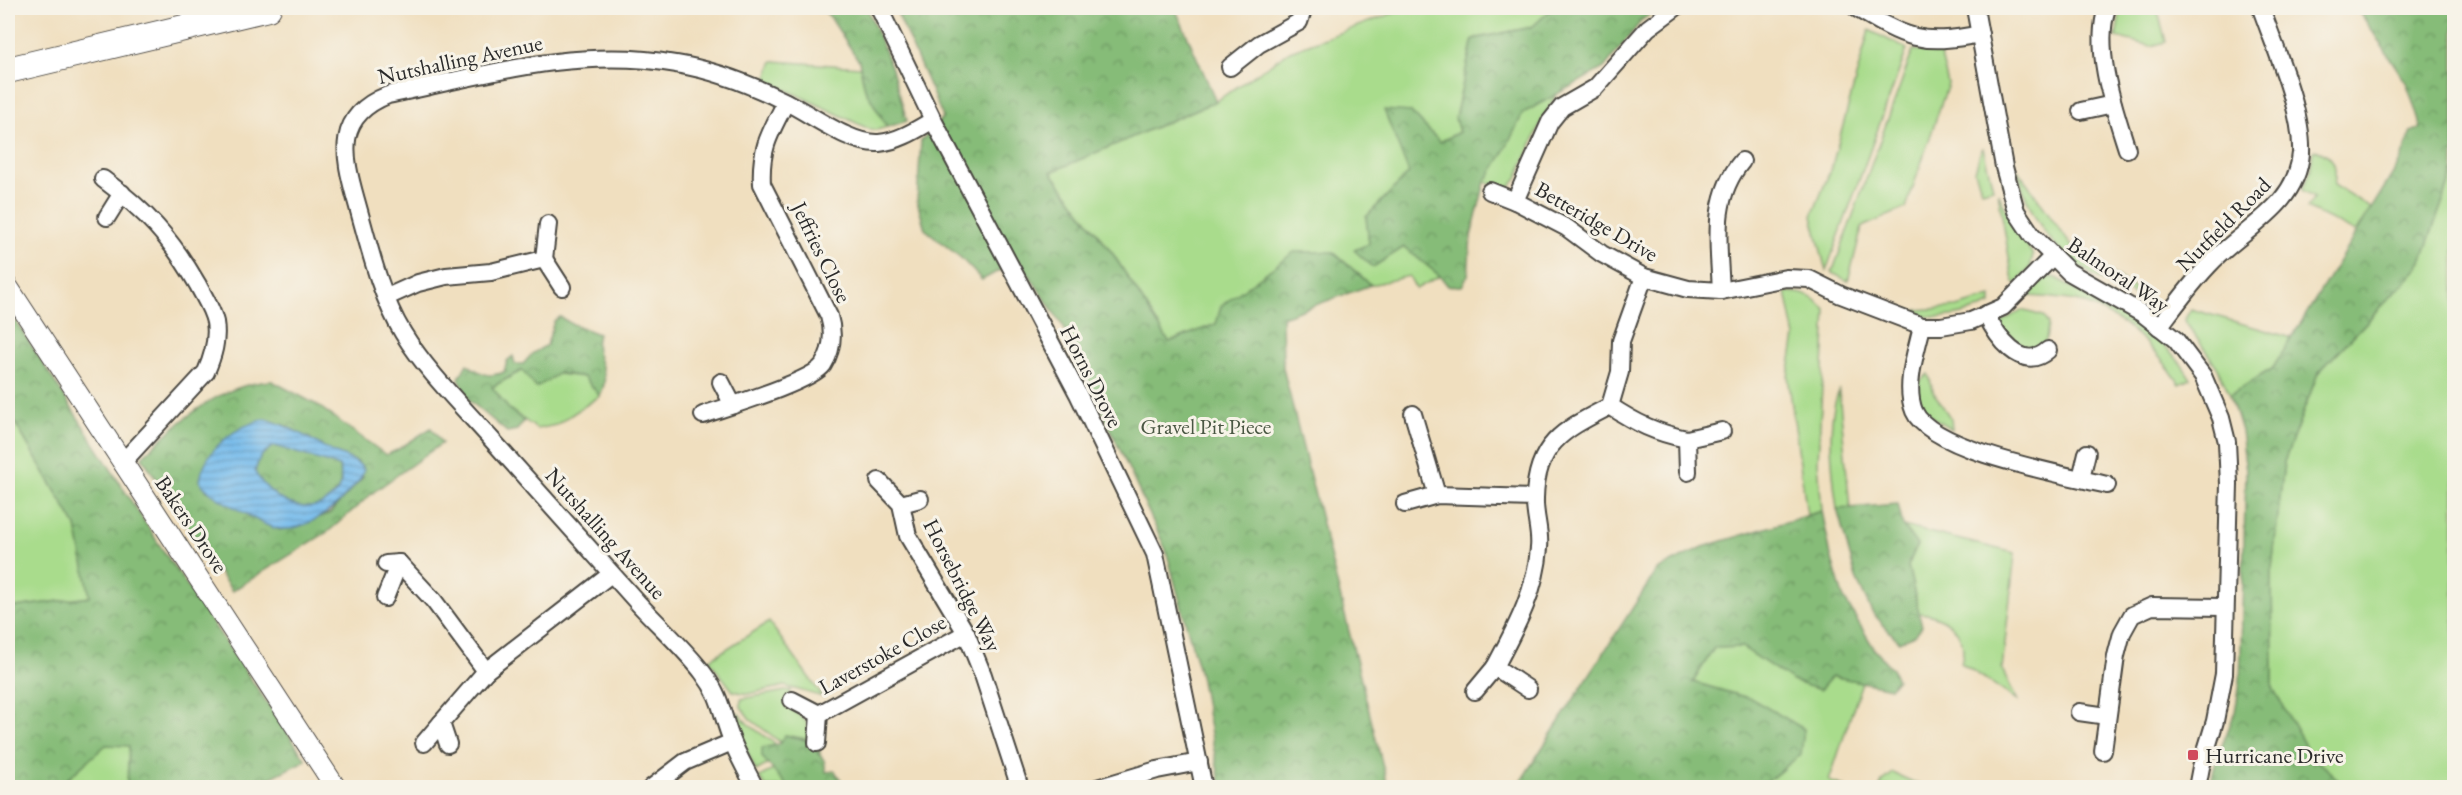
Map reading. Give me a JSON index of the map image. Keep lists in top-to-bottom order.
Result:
{
  "streets": {
    "street": [
      "Nutshalling Avenue",
      "Betteridge Drive",
      "Nutfield Road",
      "Jeffries Close",
      "Balmoral Way",
      "Horns Drove",
      "Bakers Drove",
      "Horsebridge Way",
      "Laverstoke Close"
    ]
  },
  "crossings": [
    ["Nutshalling Avenue", "Jeffries Close"],
    ["Nutshalling Avenue", "Horns Drove"],
    ["Betteridge Drive", "Balmoral Way"],
    ["Nutfield Road", "Balmoral Way"],
    ["Horsebridge Way", "Laverstoke Close"]
  ],
  "parks": ["Gravel Pit Piece"],
  "places": {
    "transit": ["Hurricane Drive"]
  }
}
